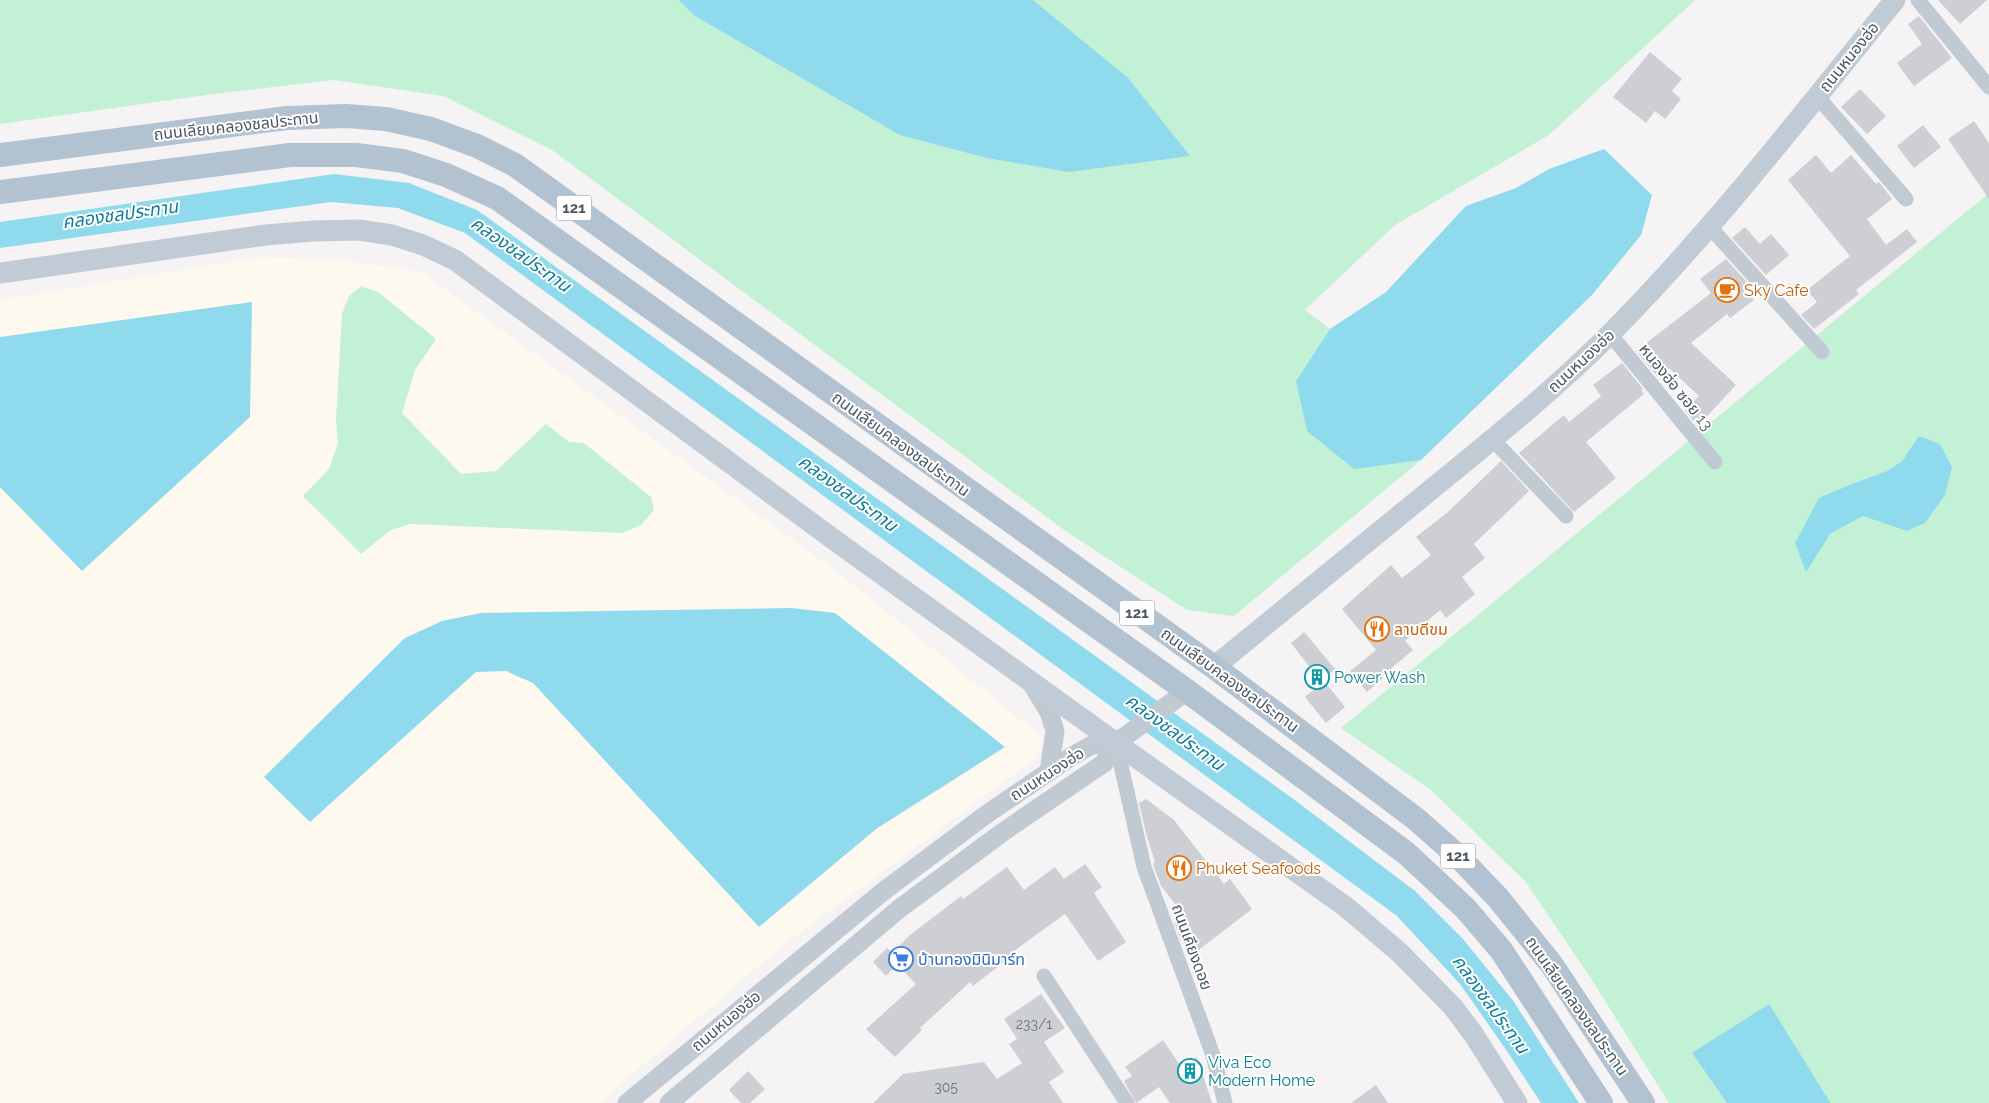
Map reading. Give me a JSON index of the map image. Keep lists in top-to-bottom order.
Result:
{
  "streets": {
    "main road": ["ถนนหนองฮ่อ", "ถนนเลียบคลองชลประทาน", "121"],
    "street": ["หนองฮ่อ ซอย 13", "ถนนเคียงดอย"]
  },
  "crossings": [
    ["ถนนหนองฮ่อ", "ถนนเลียบคลองชลประทาน"],
    ["ถนนหนองฮ่อ", "หนองฮ่อ ซอย 13"],
    ["ถนนหนองฮ่อ", "ถนนเคียงดอย"]
  ],
  "water": ["คลองชลประทาน"],
  "places": {
    "cafe": ["Sky Cafe"],
    "restaurant": ["ลาบดีขม", "Phuket Seafoods"],
    "building": ["Power Wash", "Viva Eco Modern Home"],
    "supermarket": ["บ้านทองมินิมาร์ท"]
  },
  "house_numbers": ["233/1", "305"]
}
